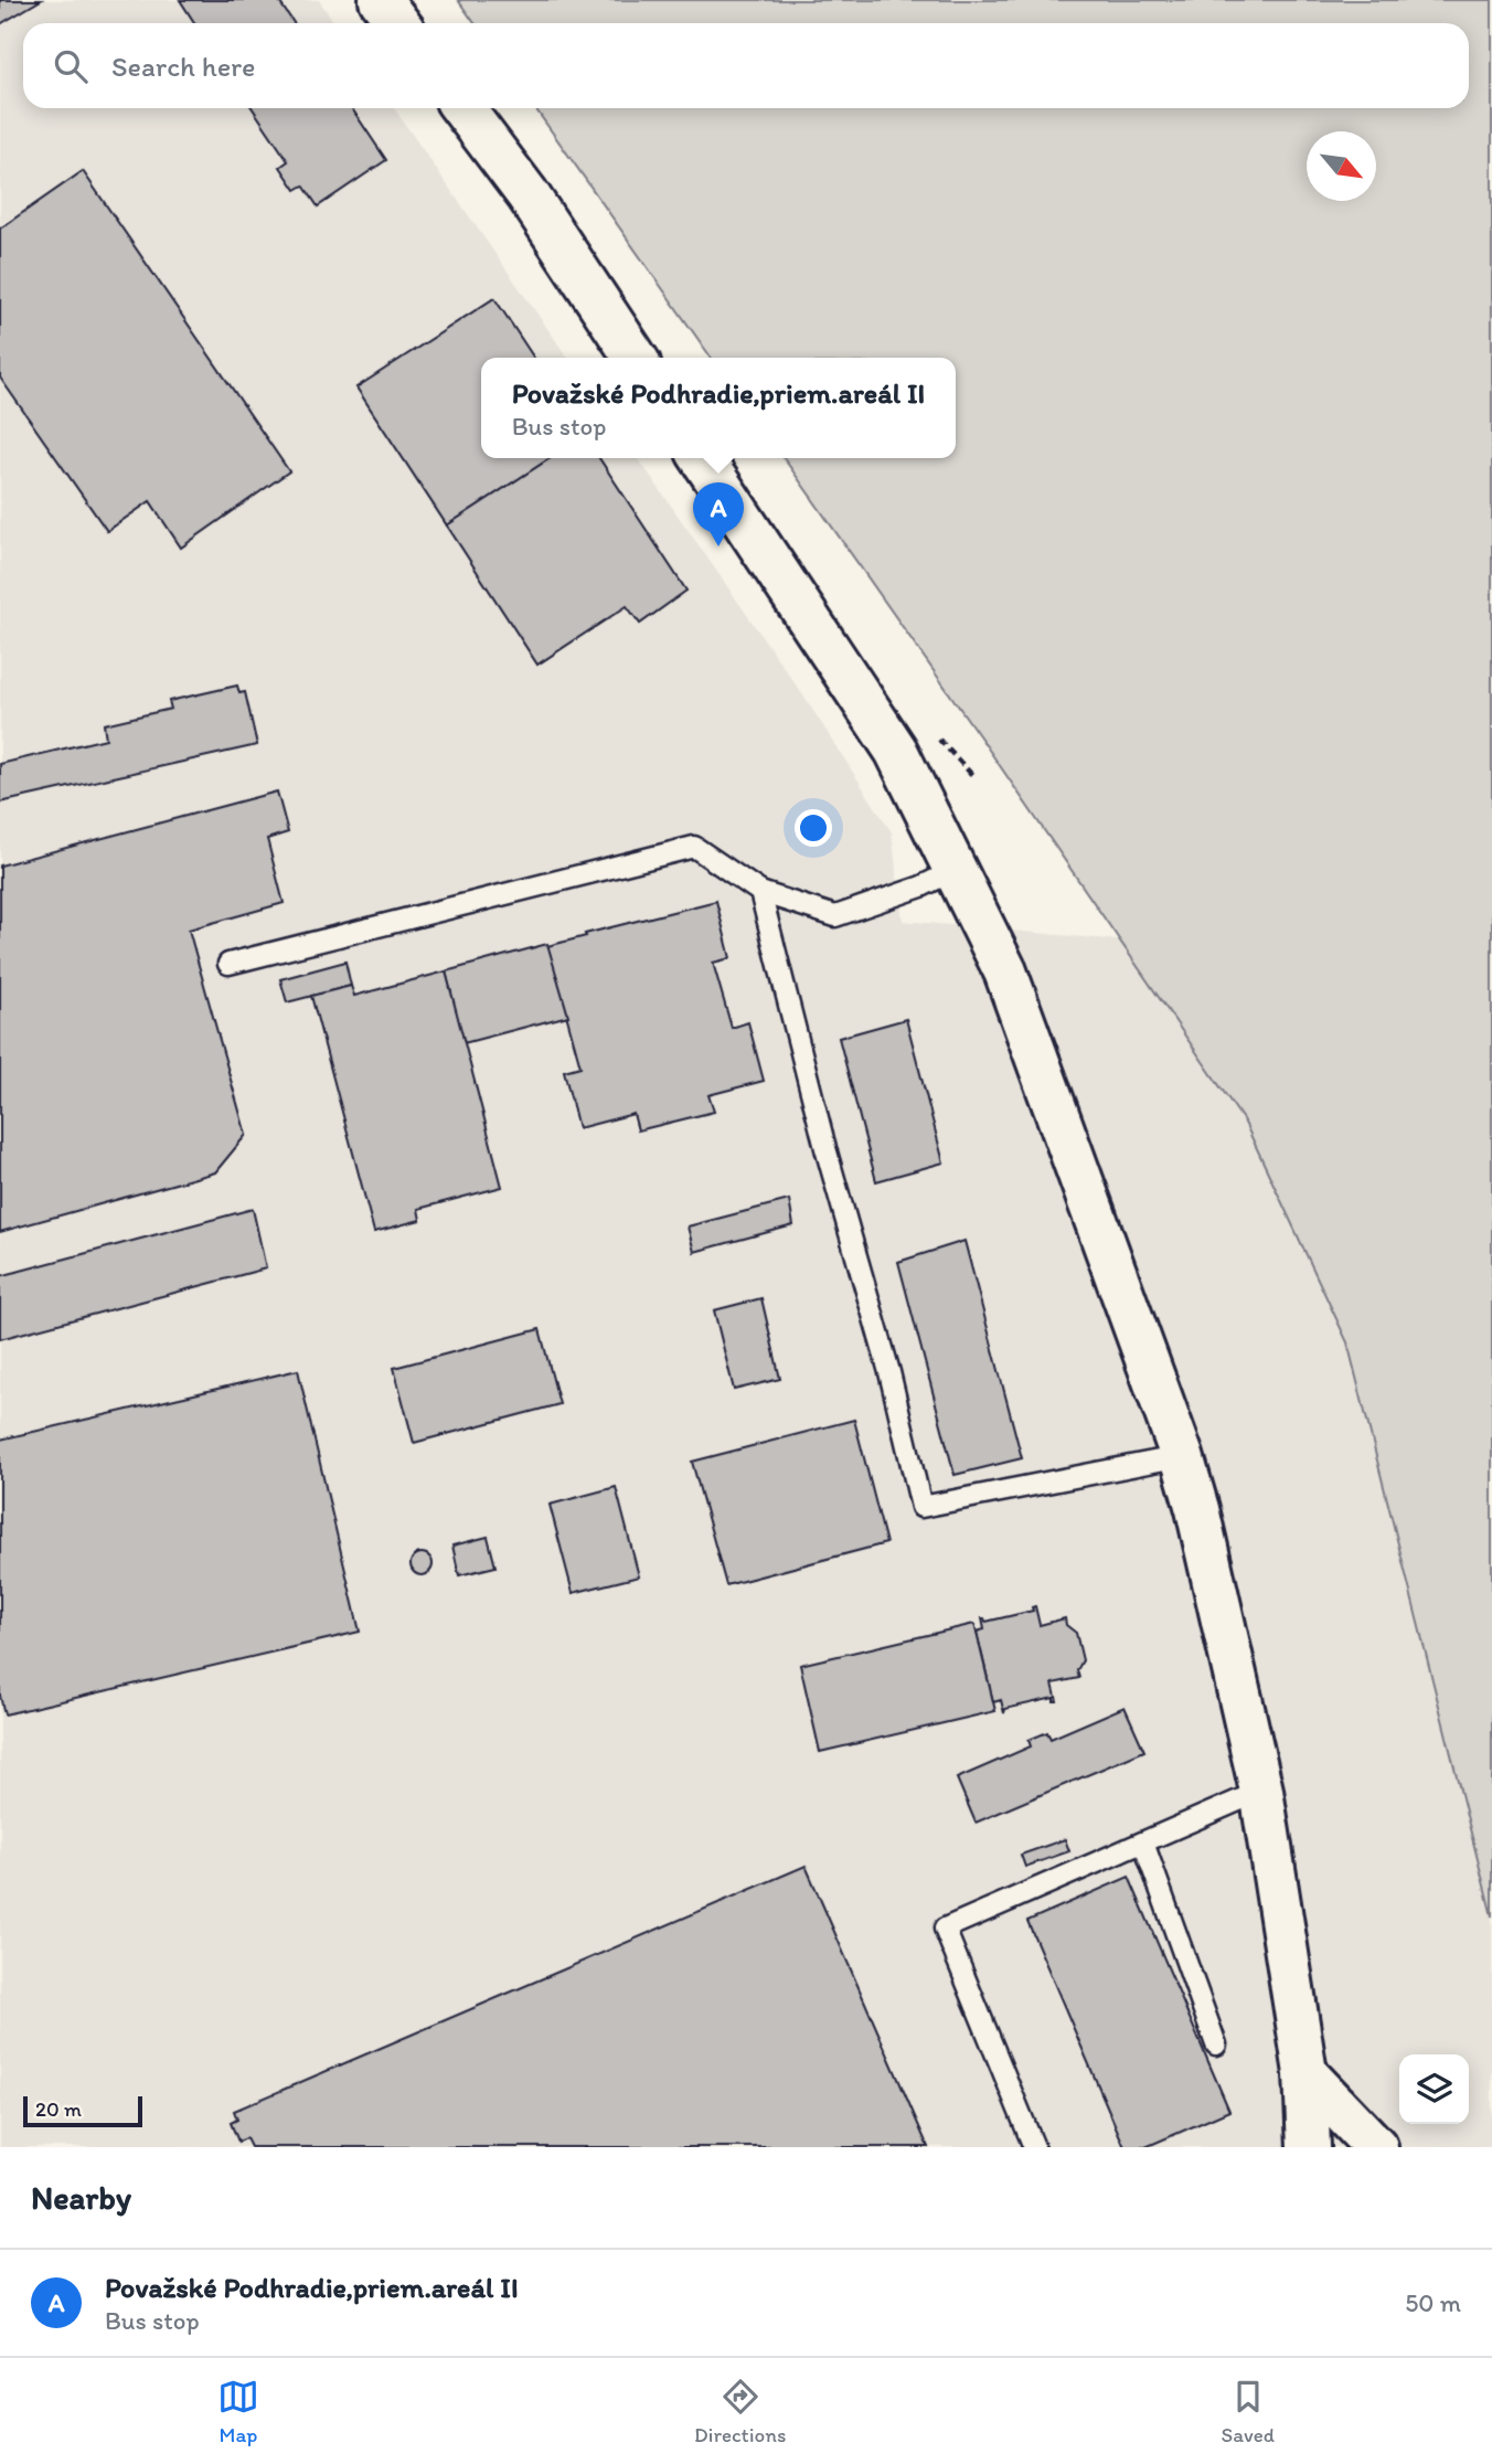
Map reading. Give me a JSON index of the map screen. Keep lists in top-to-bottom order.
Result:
{
  "scale_bar": "20 m",
  "north": "bottom right",
  "page": {
    "search": "Search here",
    "popup": ["Považské Podhradie,priem.areál II", "Bus stop"],
    "pins": "A",
    "scale": "20 m",
    "heading": "Nearby",
    "list": [
      {
        "mark": "A",
        "name": "Považské Podhradie,priem.areál II",
        "note": "Bus stop",
        "value": "50 m"
      }
    ],
    "nav": ["Map", "Directions", "Saved"]
  }
}
